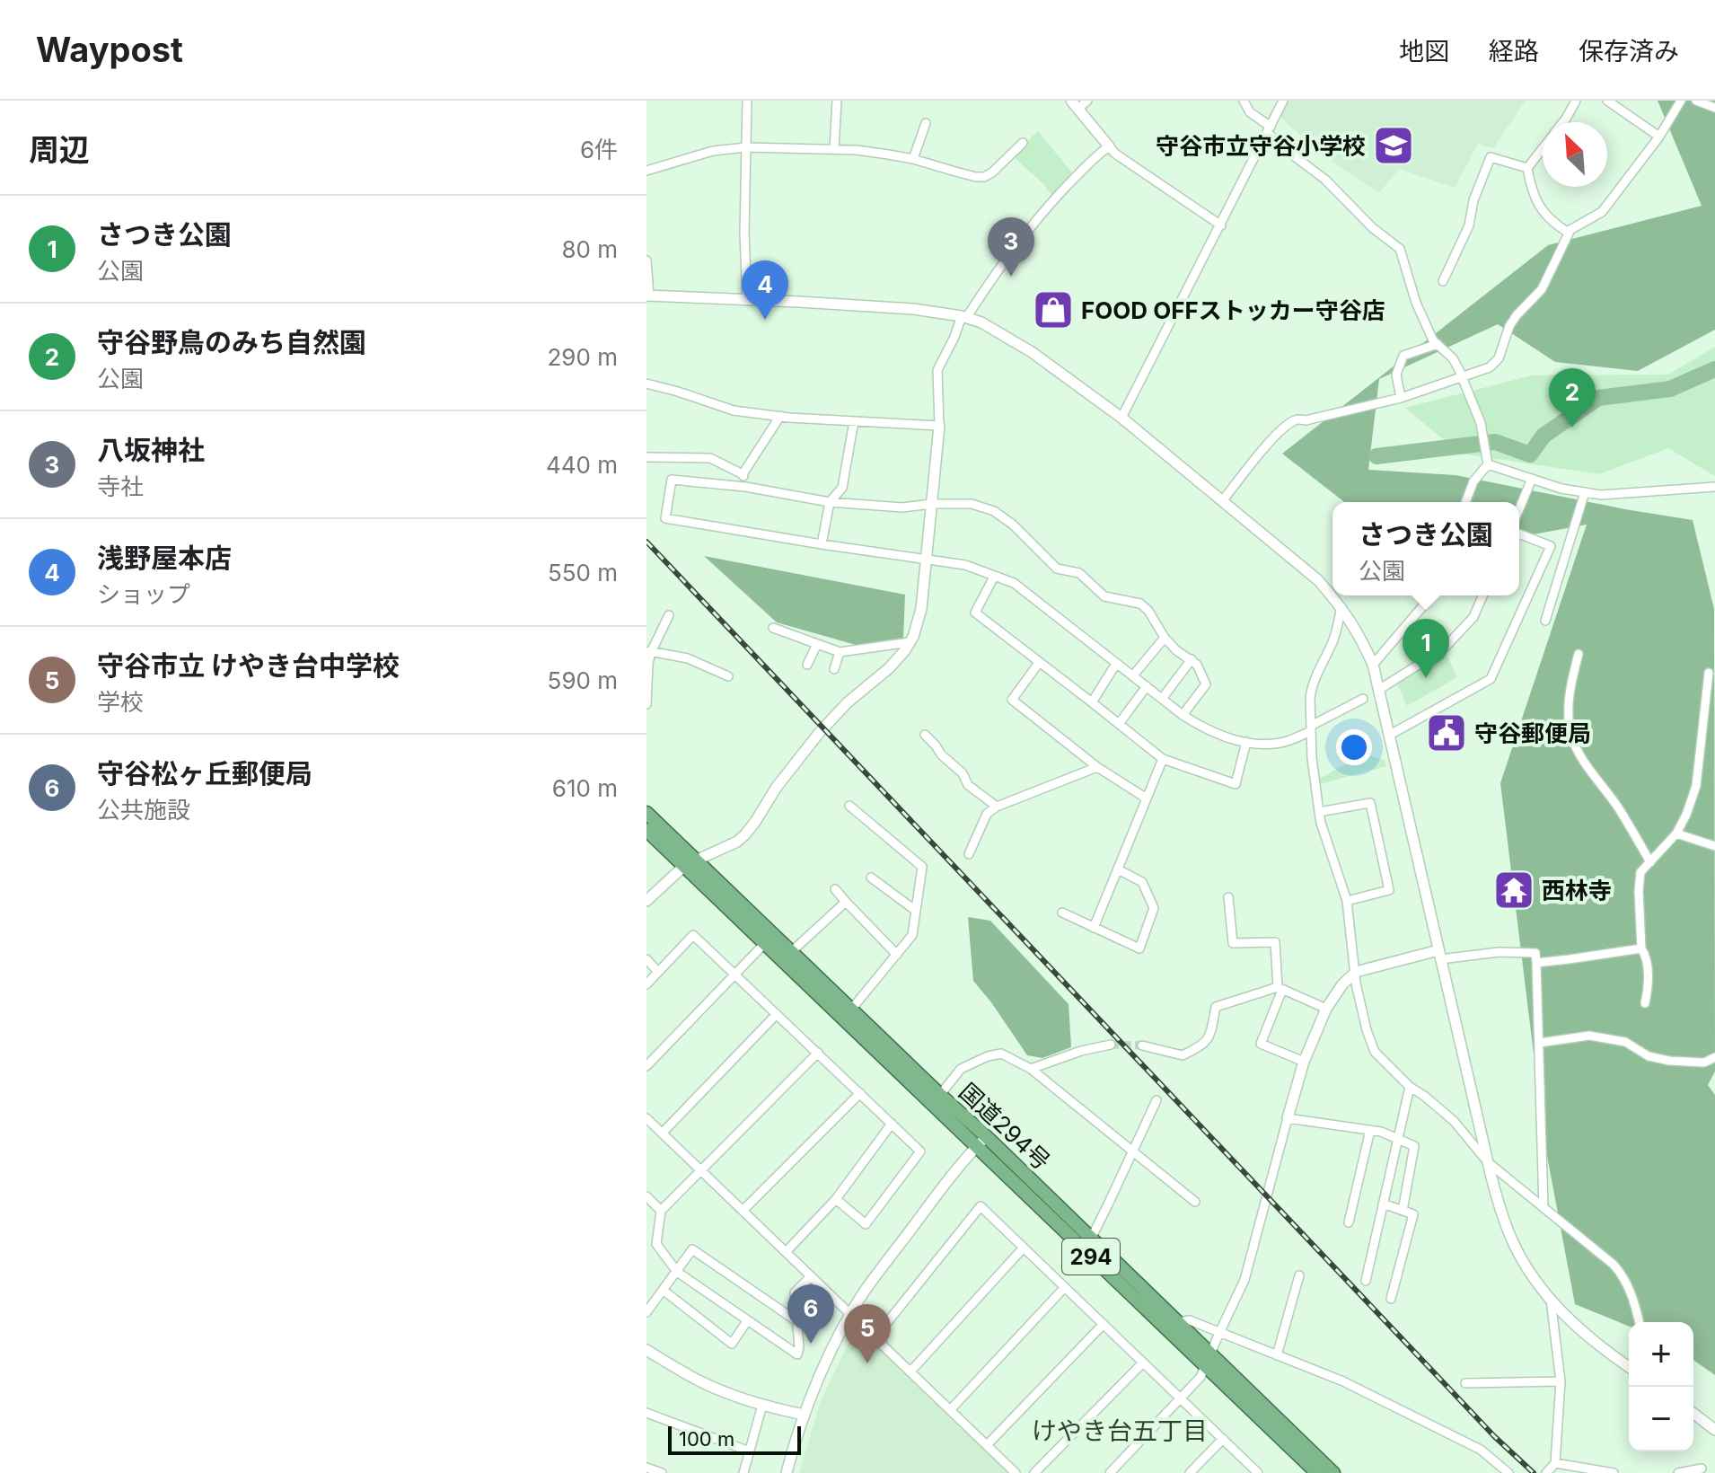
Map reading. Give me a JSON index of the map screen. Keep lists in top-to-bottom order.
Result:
{
  "streets": {
    "highway": ["国道294号", "294"]
  },
  "districts": ["けやき台五丁目"],
  "places": {
    "school or university": ["守谷市立守谷小学校"],
    "shop": ["FOOD OFFストッカー守谷店"],
    "public building": ["守谷郵便局"],
    "temple": ["西林寺"]
  },
  "scale_bar": "100 m",
  "north": "top left",
  "page": {
    "header": "Waypost",
    "nav": ["地図", "経路", "保存済み"],
    "heading": ["周辺", "6件"],
    "list": [
      {
        "mark": "1",
        "name": "さつき公園",
        "note": "公園",
        "value": "80 m"
      },
      {
        "mark": "2",
        "name": "守谷野鳥のみち自然園",
        "note": "公園",
        "value": "290 m"
      },
      {
        "mark": "3",
        "name": "八坂神社",
        "note": "寺社",
        "value": "440 m"
      },
      {
        "mark": "4",
        "name": "浅野屋本店",
        "note": "ショップ",
        "value": "550 m"
      },
      {
        "mark": "5",
        "name": "守谷市立 けやき台中学校",
        "note": "学校",
        "value": "590 m"
      },
      {
        "mark": "6",
        "name": "守谷松ヶ丘郵便局",
        "note": "公共施設",
        "value": "610 m"
      }
    ],
    "pins": [
      "3",
      "4",
      "2",
      "1",
      "6",
      "5"
    ],
    "popup": ["さつき公園", "公園"],
    "map_buttons": ["+", "−"],
    "scale": "100 m"
  }
}
